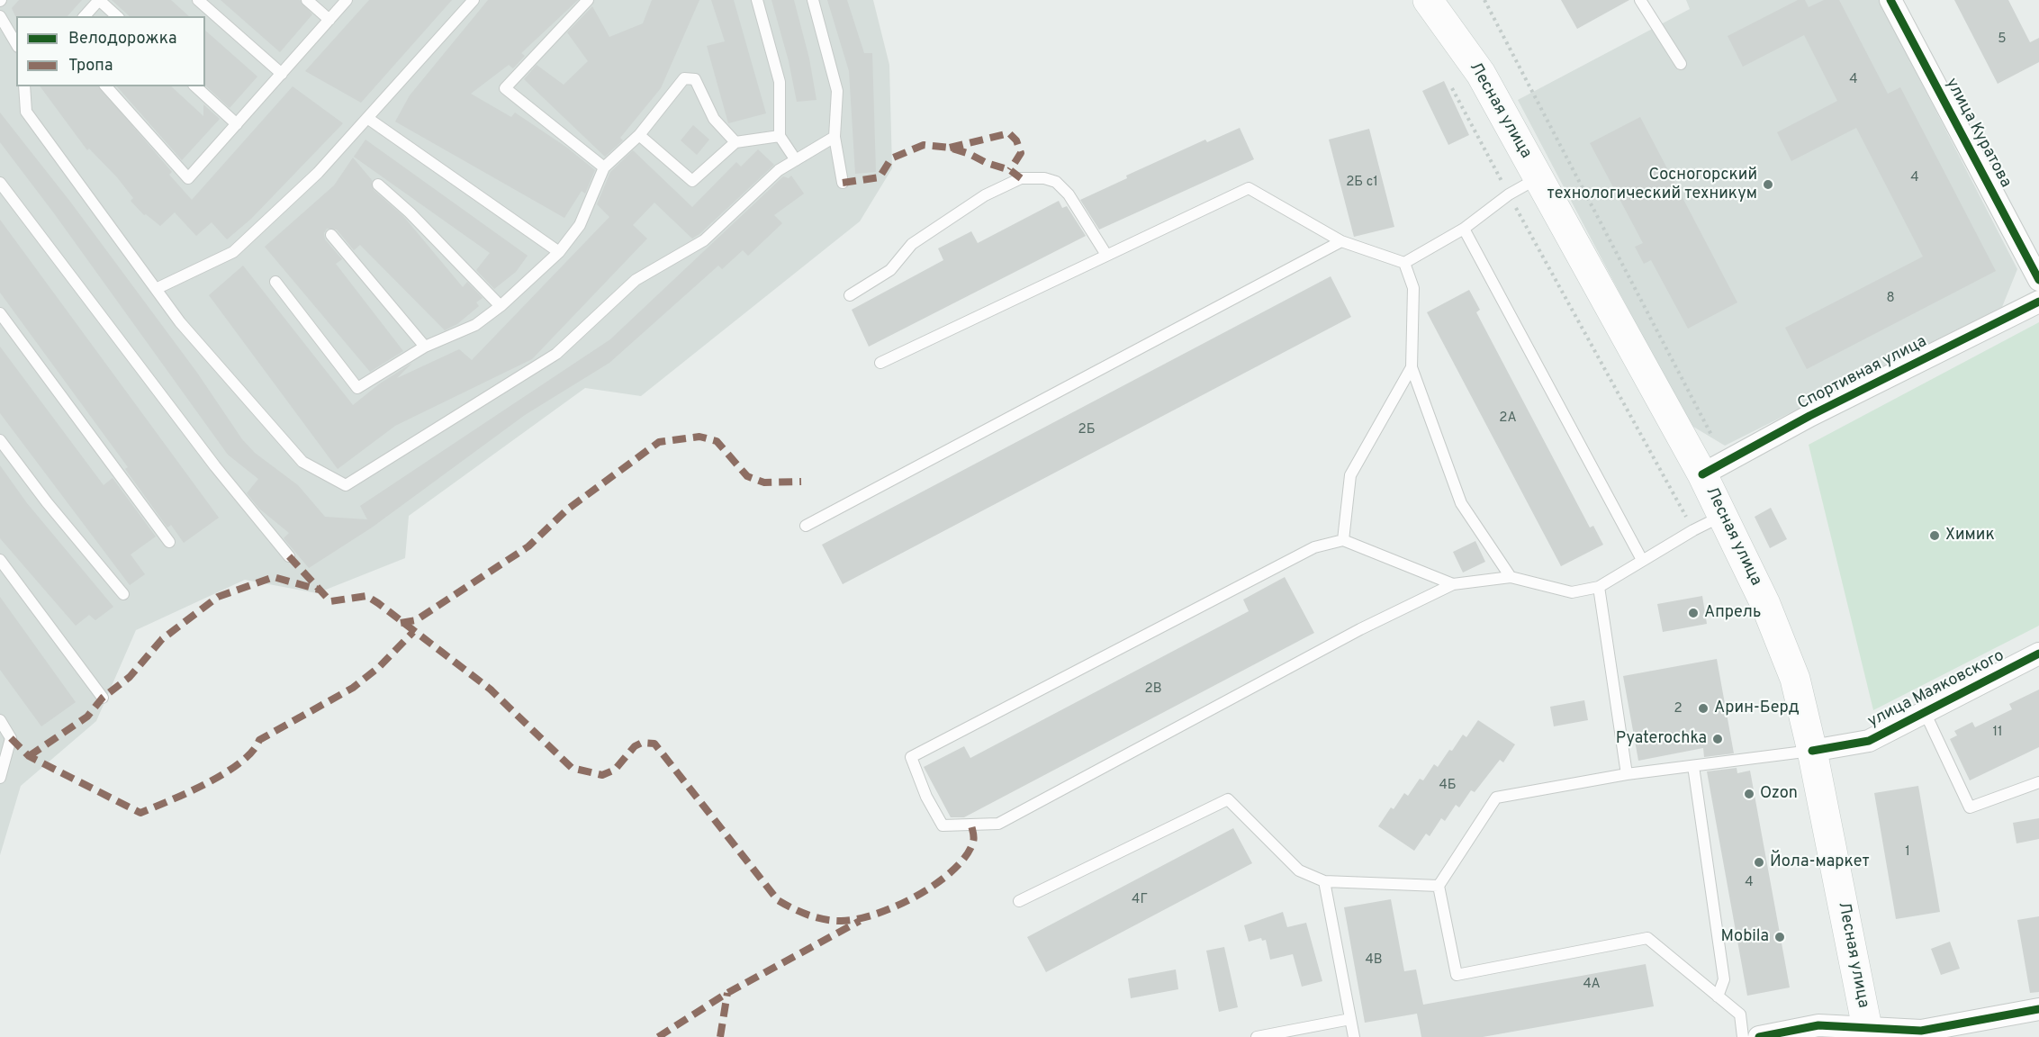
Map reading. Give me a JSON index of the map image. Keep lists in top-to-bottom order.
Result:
{
  "streets": {
    "main road": ["Лесная улица"],
    "street": ["улица Куратова", "Спортивная улица", "улица Маяковского"]
  },
  "crossings": [
    ["Лесная улица", "Спортивная улица"],
    ["Лесная улица", "улица Маяковского"]
  ],
  "places": [
    "Сосногорский технологический техникум",
    "Химик",
    "Апрель",
    "Арин-Берд",
    "Pyaterochka",
    "Ozon",
    "Йола-маркет",
    "Mobila"
  ],
  "house_numbers": [
    "5",
    "4",
    "4",
    "2Б с1",
    "8",
    "2А",
    "2Б",
    "2В",
    "2",
    "11",
    "4Б",
    "1",
    "4",
    "4Г",
    "4В",
    "4А"
  ],
  "legend": ["Велодорожка", "Тропа"]
}
